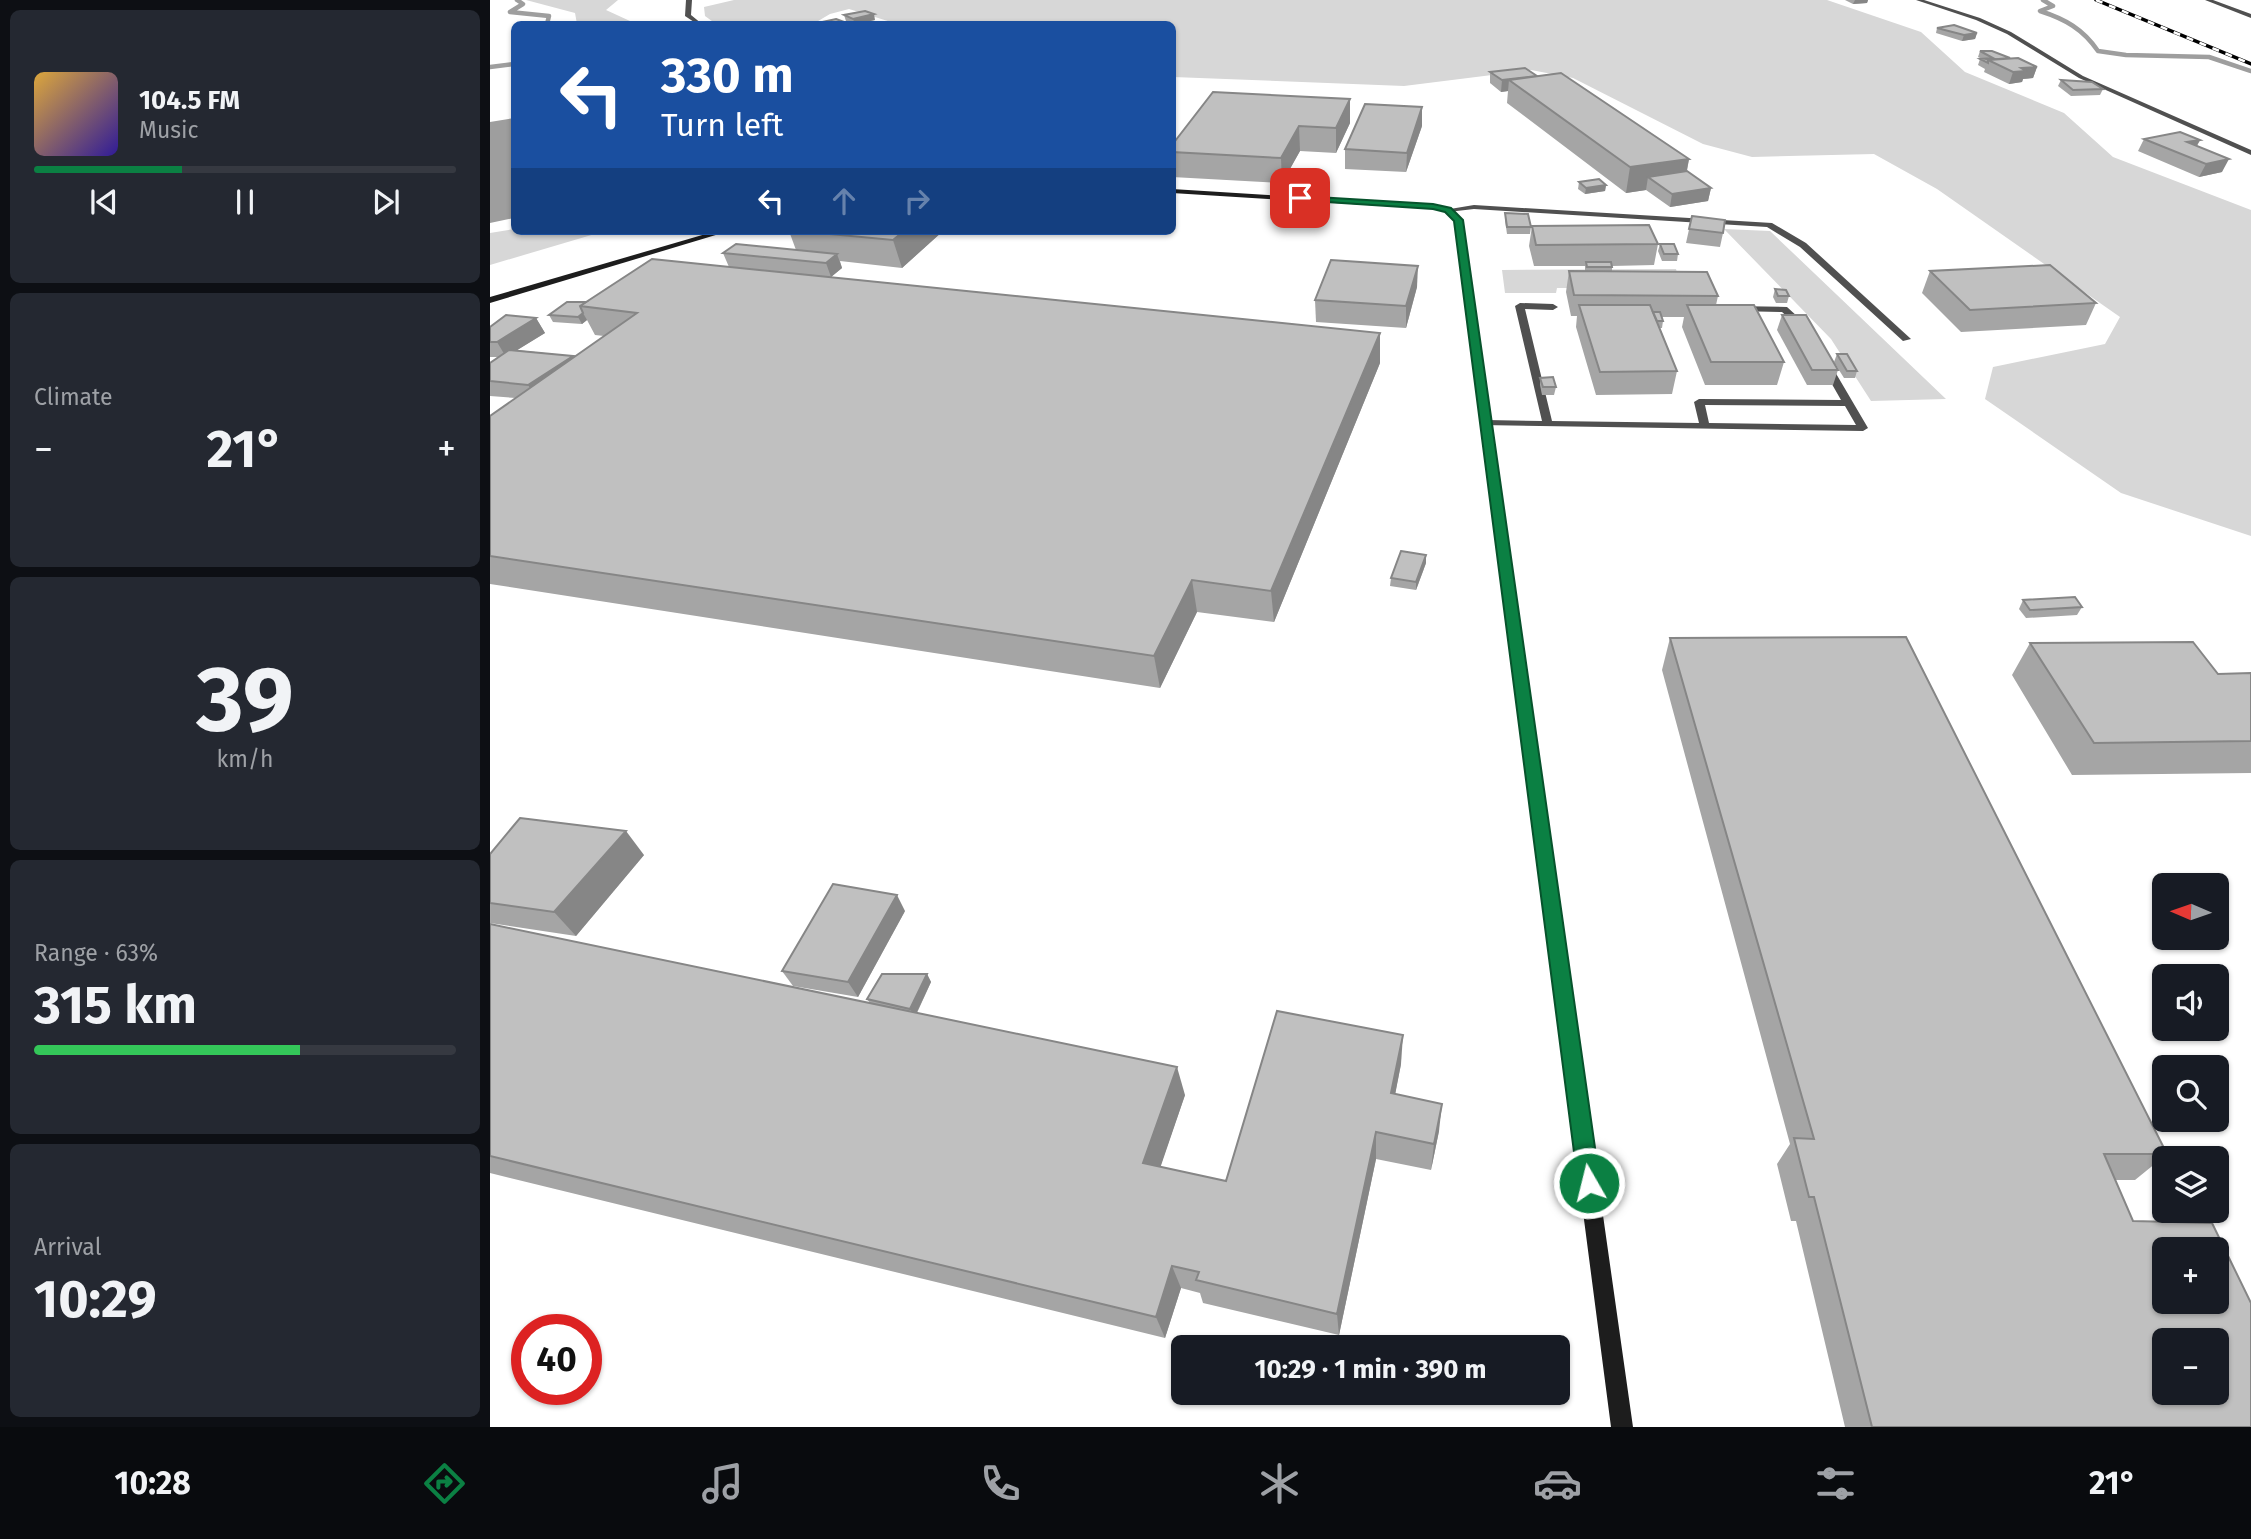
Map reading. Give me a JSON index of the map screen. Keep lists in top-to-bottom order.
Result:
{
  "north": "left",
  "page": {
    "turn": ["330 m", "Turn left"],
    "song": ["104.5 FM", "Music"],
    "tile": [
      "Climate",
      ["39", "km/h"],
      ["Range · 63%", "315 km"],
      ["Arrival", "10:29"]
    ],
    "heat": ["−", "21°", "+"],
    "map_buttons": ["+", "−"],
    "limit": "40",
    "trip": "10:29 · 1 min · 390 m",
    "tabs": ["10:28", "21°"]
  }
}
